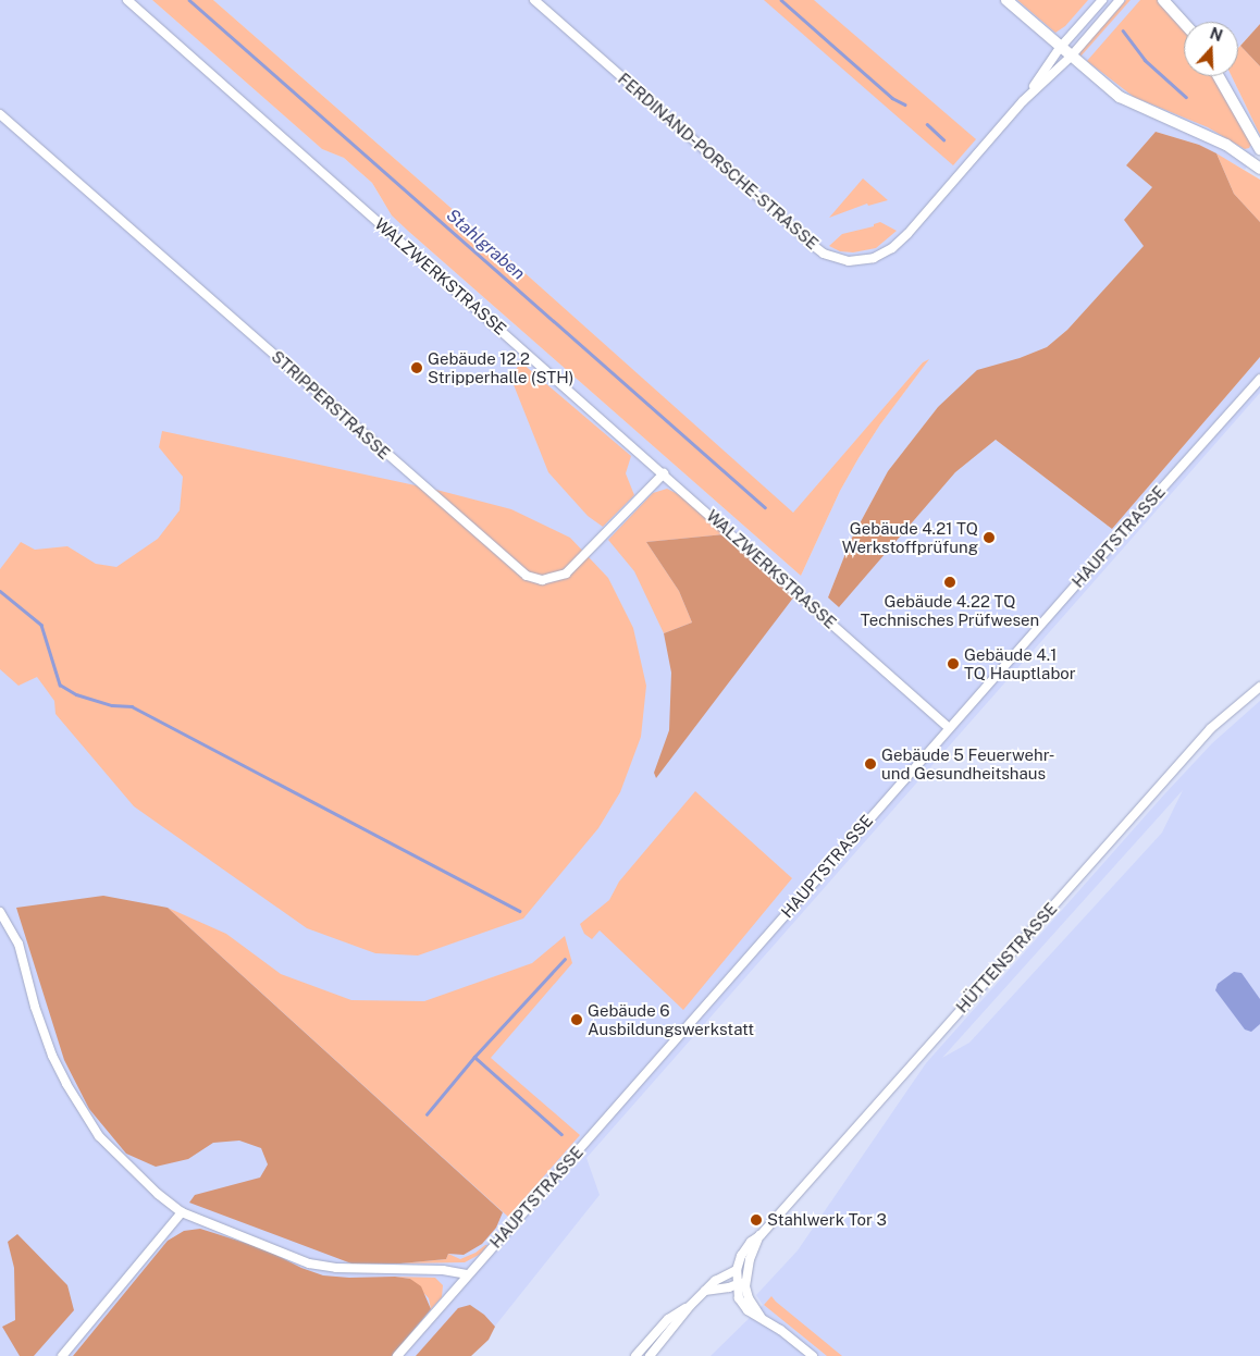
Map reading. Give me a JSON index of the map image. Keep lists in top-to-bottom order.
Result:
{
  "streets": {
    "street": [
      "FERDINAND-PORSCHE-STRASSE",
      "WALZWERKSTRASSE",
      "STRIPPERSTRASSE",
      "HAUPTSTRASSE",
      "HÜTTENSTRASSE"
    ]
  },
  "crossings": [
    ["WALZWERKSTRASSE", "STRIPPERSTRASSE"],
    ["WALZWERKSTRASSE", "HAUPTSTRASSE"]
  ],
  "water": ["Stahlgraben"],
  "places": [
    "Gebäude 12.2 Stripperhalle (STH)",
    "Gebäude 4.21 TQ Werkstoffprüfung",
    "Gebäude 4.22 TQ Technisches Prüfwesen",
    "Gebäude 4.1 TQ Hauptlabor",
    "Gebäude 5 Feuerwehr- und Gesundheitshaus",
    "Gebäude 6 Ausbildungswerkstatt",
    "Stahlwerk Tor 3"
  ],
  "north": "top"
}
